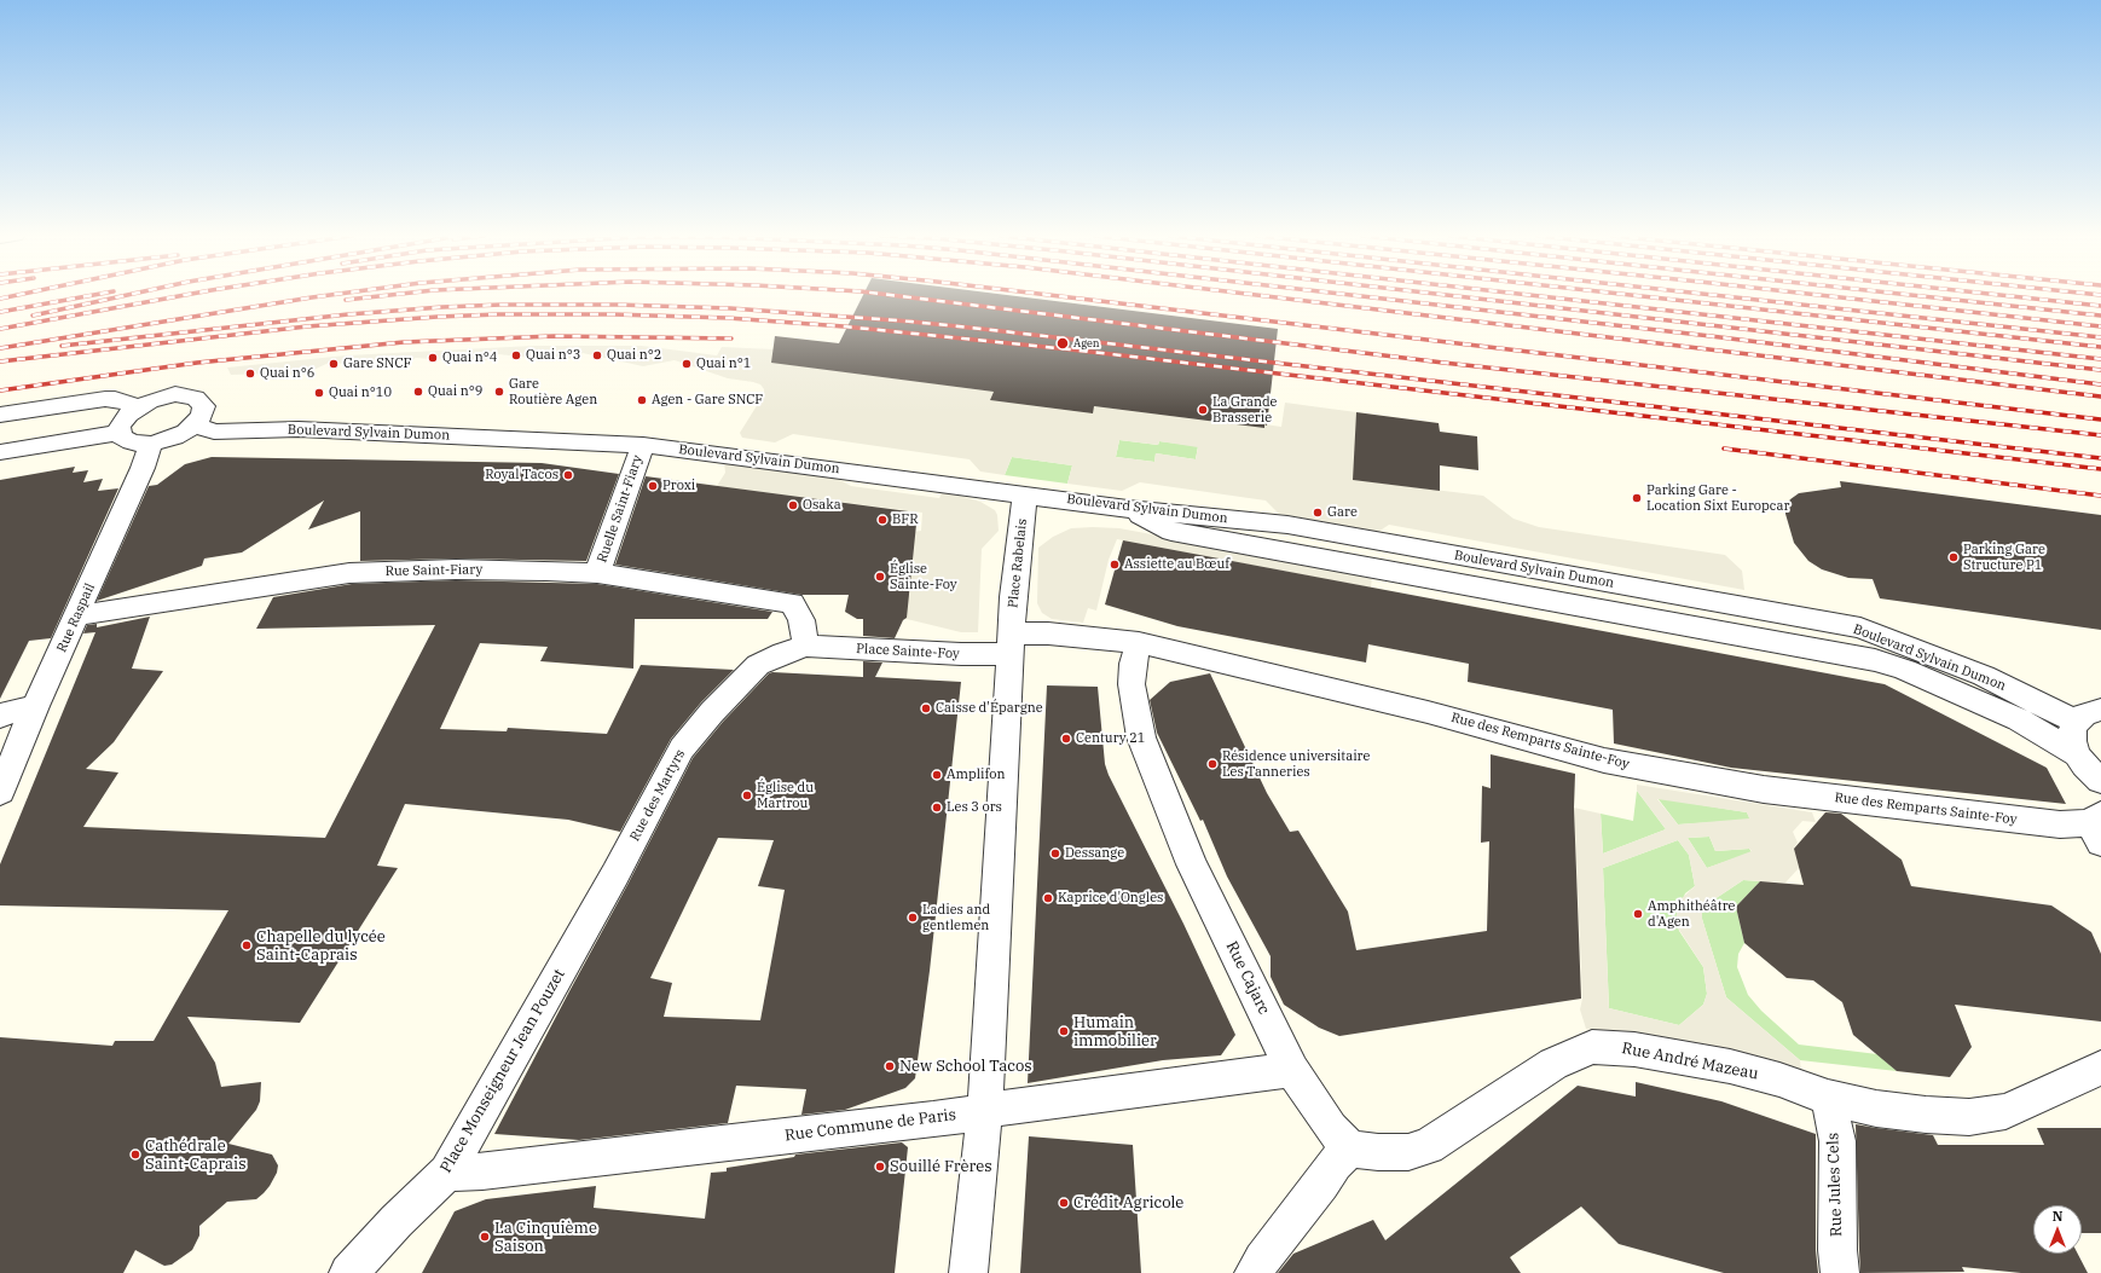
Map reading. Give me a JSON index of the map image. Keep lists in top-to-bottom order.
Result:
{
  "streets": {
    "street": [
      "Boulevard Sylvain Dumon",
      "Ruelle Saint-Fiary",
      "Place Rabelais",
      "Rue Saint-Fiary",
      "Rue Raspail",
      "Place Sainte-Foy",
      "Rue des Remparts Sainte-Foy",
      "Rue des Martyrs",
      "Rue Cajarc",
      "Rue André Mazeau",
      "Place Monseigneur Jean Pouzet",
      "Rue Commune de Paris",
      "Rue Jules Cels"
    ]
  },
  "crossings": [
    ["Boulevard Sylvain Dumon", "Ruelle Saint-Fiary"],
    ["Boulevard Sylvain Dumon", "Place Rabelais"],
    ["Ruelle Saint-Fiary", "Rue Saint-Fiary"],
    ["Place Rabelais", "Place Sainte-Foy"],
    ["Place Rabelais", "Rue des Remparts Sainte-Foy"],
    ["Place Rabelais", "Rue Commune de Paris"],
    ["Rue Saint-Fiary", "Rue Raspail"],
    ["Rue Saint-Fiary", "Place Sainte-Foy"],
    ["Rue Saint-Fiary", "Rue des Martyrs"],
    ["Place Sainte-Foy", "Rue des Remparts Sainte-Foy"],
    ["Place Sainte-Foy", "Rue des Martyrs"],
    ["Rue des Remparts Sainte-Foy", "Rue Cajarc"],
    ["Rue des Martyrs", "Place Monseigneur Jean Pouzet"],
    ["Rue Cajarc", "Rue André Mazeau"],
    ["Rue Cajarc", "Rue Commune de Paris"],
    ["Rue André Mazeau", "Rue Jules Cels"],
    ["Place Monseigneur Jean Pouzet", "Rue Commune de Paris"]
  ],
  "places": [
    "Agen",
    "Quai n°3",
    "Quai n°2",
    "Quai n°4",
    "Gare SNCF",
    "Quai n°1",
    "Quai n°6",
    "Quai n°9",
    "Gare Routière Agen",
    "Quai n°10",
    "Agen - Gare SNCF",
    "La Grande Brasserie",
    "Royal Tacos",
    "Proxi",
    "Parking Gare - Location Sixt Europcar",
    "Osaka",
    "Gare",
    "BFR",
    "Parking Gare Structure P1",
    "Assiette au Bœuf",
    "Église Sainte-Foy",
    "Caisse d'Épargne",
    "Century 21",
    "Résidence universitaire Les Tanneries",
    "Amplifon",
    "Église du Martrou",
    "Les 3 ors",
    "Dessange",
    "Kaprice d'Ongles",
    "Amphithéâtre d'Agen",
    "Ladies and gentlemen",
    "Chapelle du lycée Saint-Caprais",
    "Humain immobilier",
    "New School Tacos",
    "Cathédrale Saint-Caprais",
    "Souillé Frères",
    "Crédit Agricole",
    "La Cinquième Saison"
  ],
  "north": "top"
}
